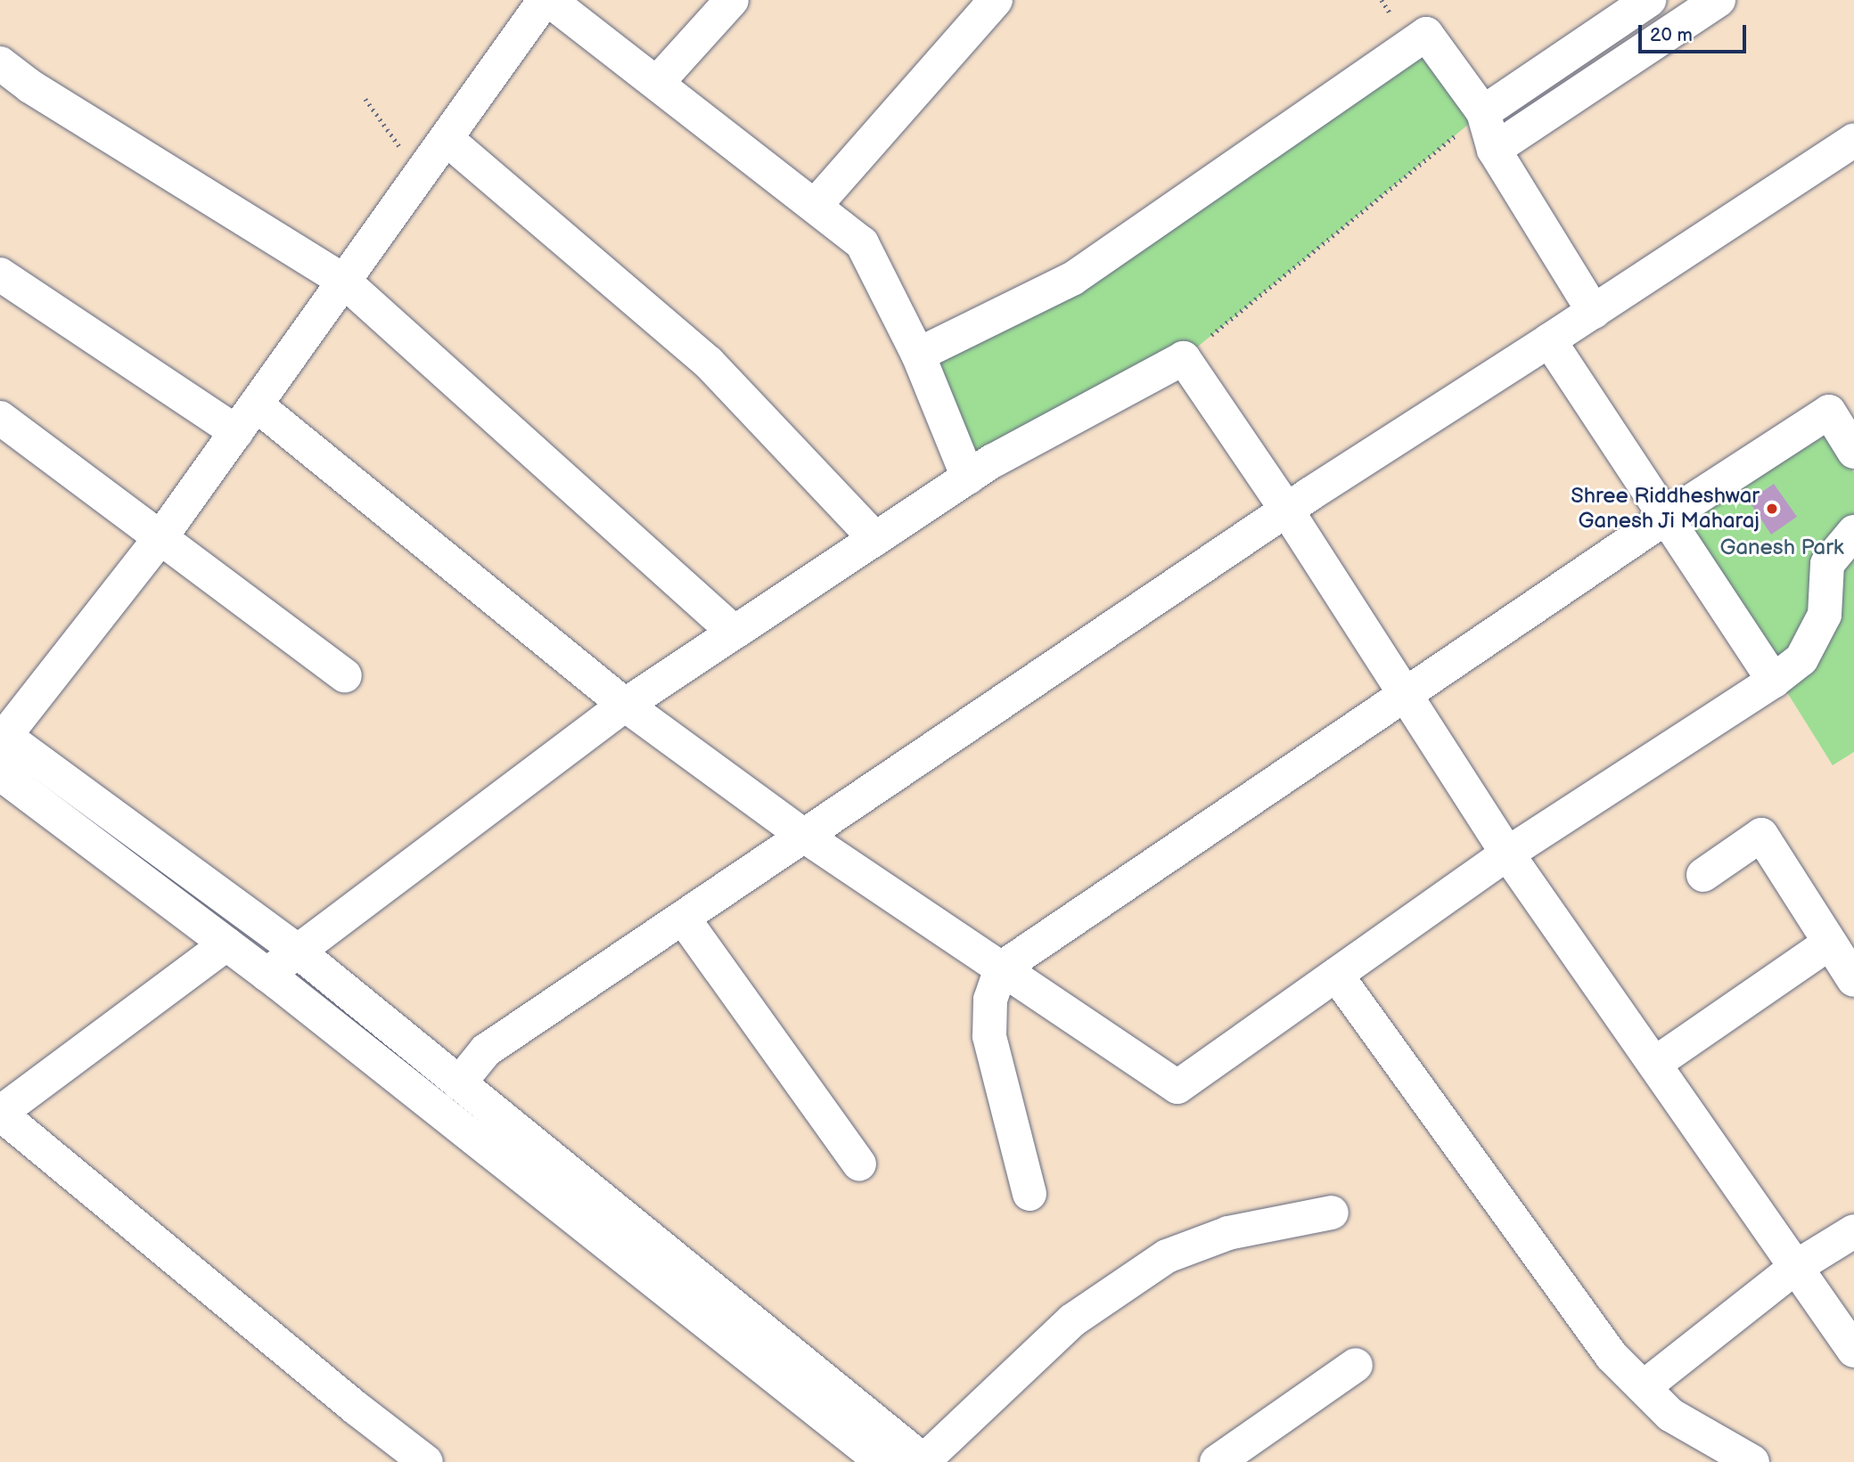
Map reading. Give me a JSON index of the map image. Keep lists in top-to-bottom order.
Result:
{
  "parks": ["Ganesh Park"],
  "places": ["Shree Riddheshwar Ganesh Ji Maharaj"],
  "scale_bar": "20 m"
}
